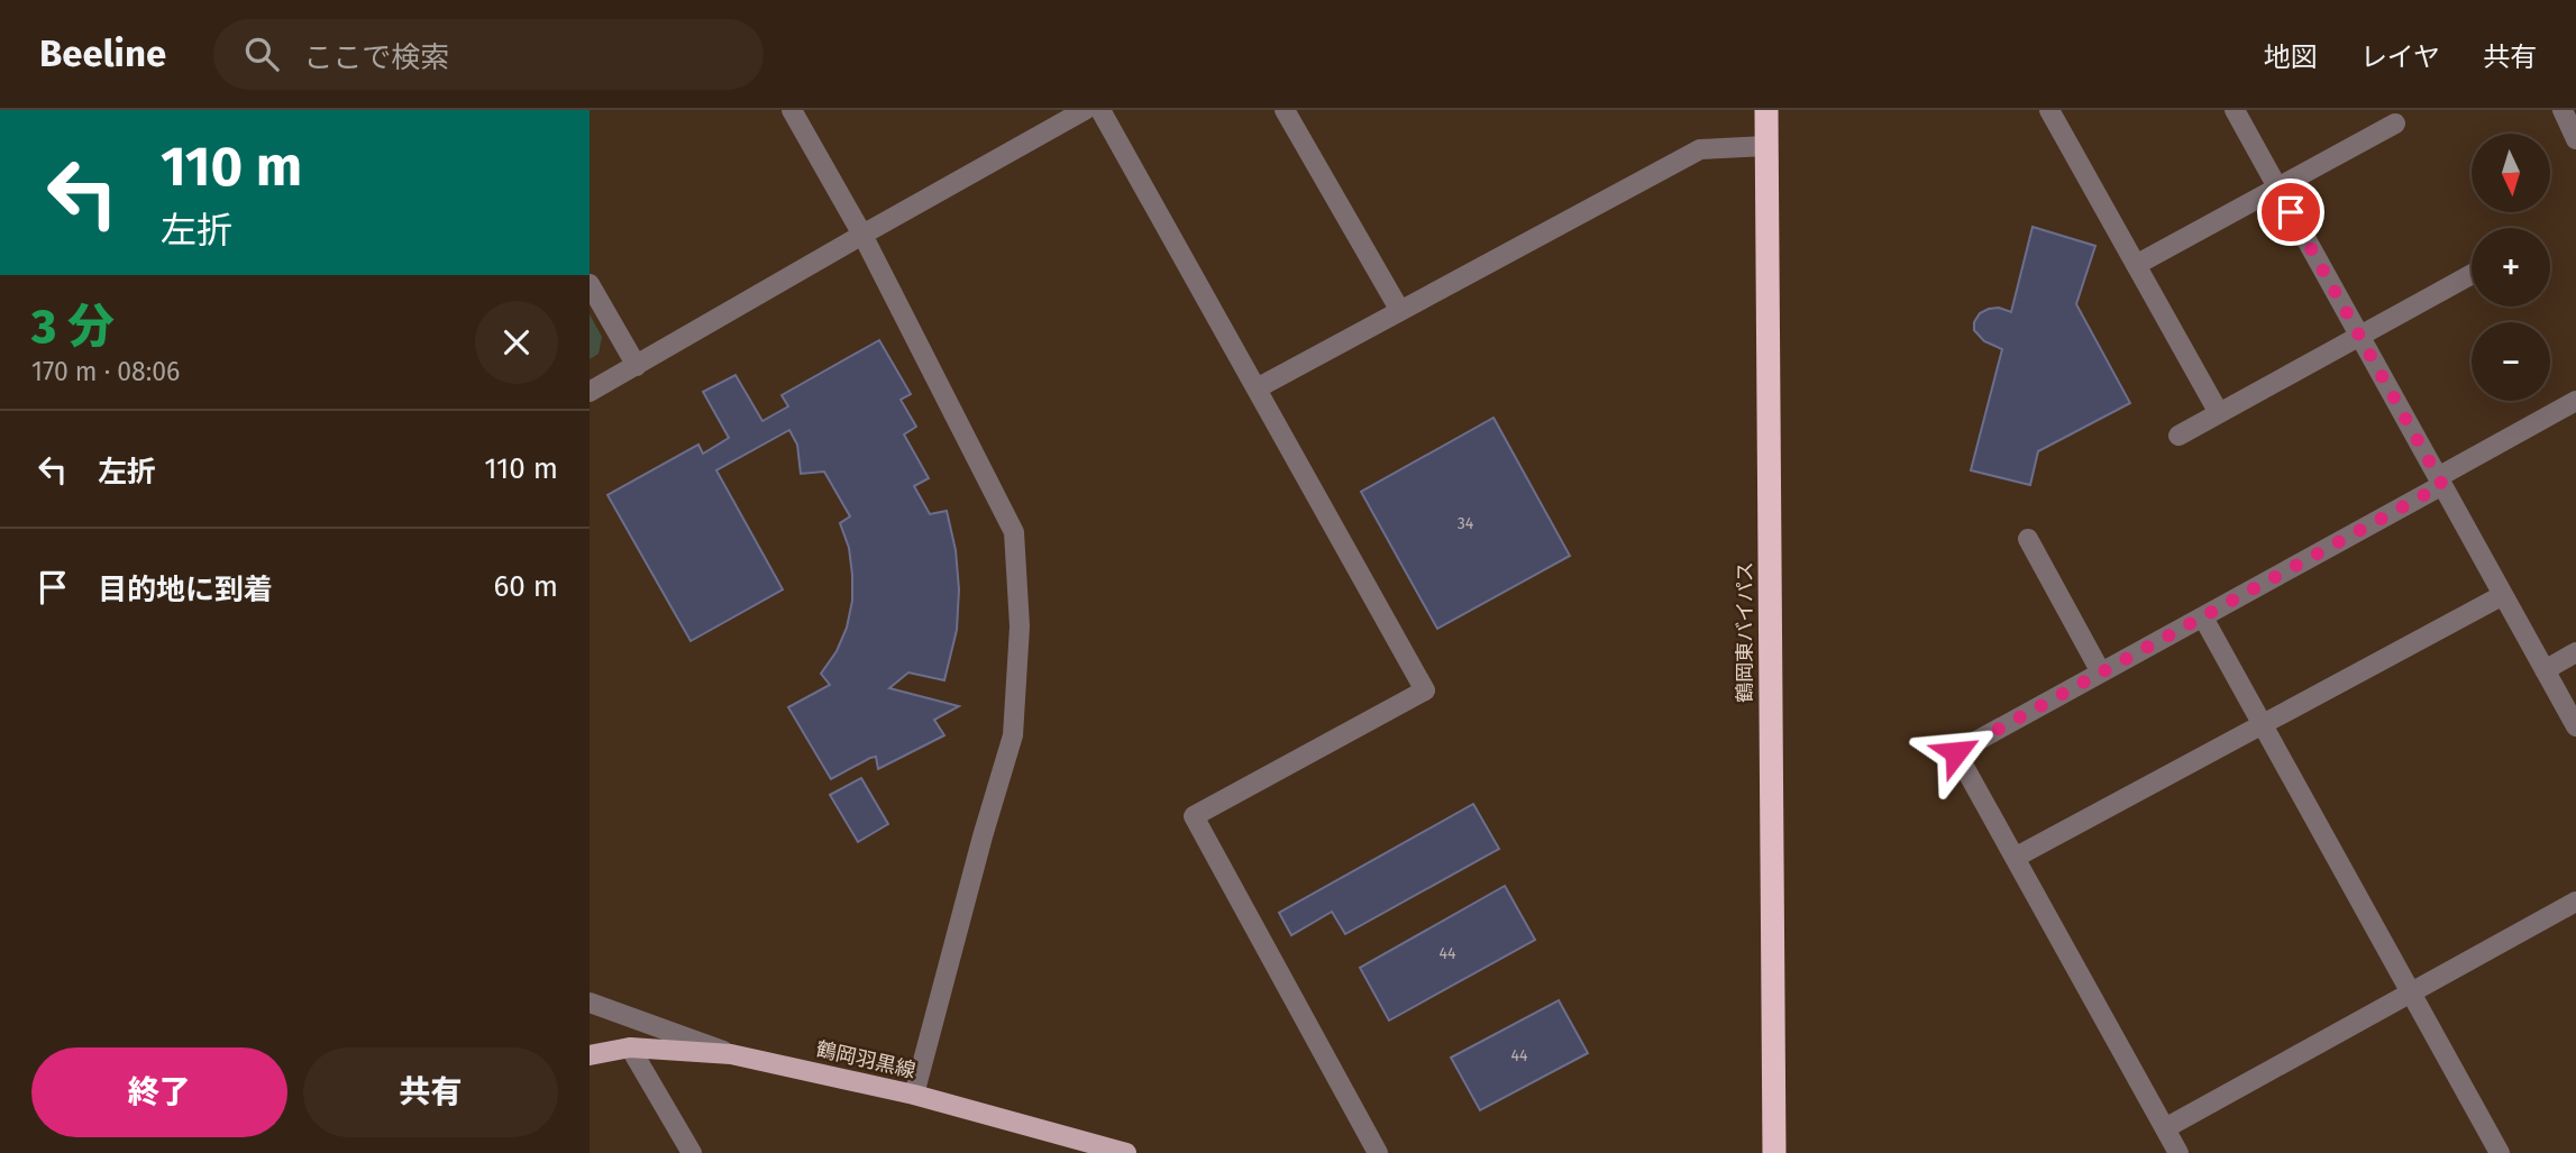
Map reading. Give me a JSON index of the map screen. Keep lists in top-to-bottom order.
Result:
{
  "streets": {
    "highway": ["鶴岡東バイパス"],
    "main road": ["鶴岡羽黒線"]
  },
  "house_numbers": ["34", "44", "44"],
  "north": "bottom",
  "page": {
    "header": "Beeline",
    "search": "ここで検索",
    "nav": ["地図", "レイヤ", "共有"],
    "turn": ["110 m", "左折"],
    "map_buttons": ["+", "−"],
    "heading": ["3 分", "170 m · 08:06"],
    "list": [
      {
        "name": "左折",
        "value": "110 m"
      },
      {
        "name": "目的地に到着",
        "value": "60 m"
      }
    ],
    "buttons": ["終了", "共有"]
  }
}
